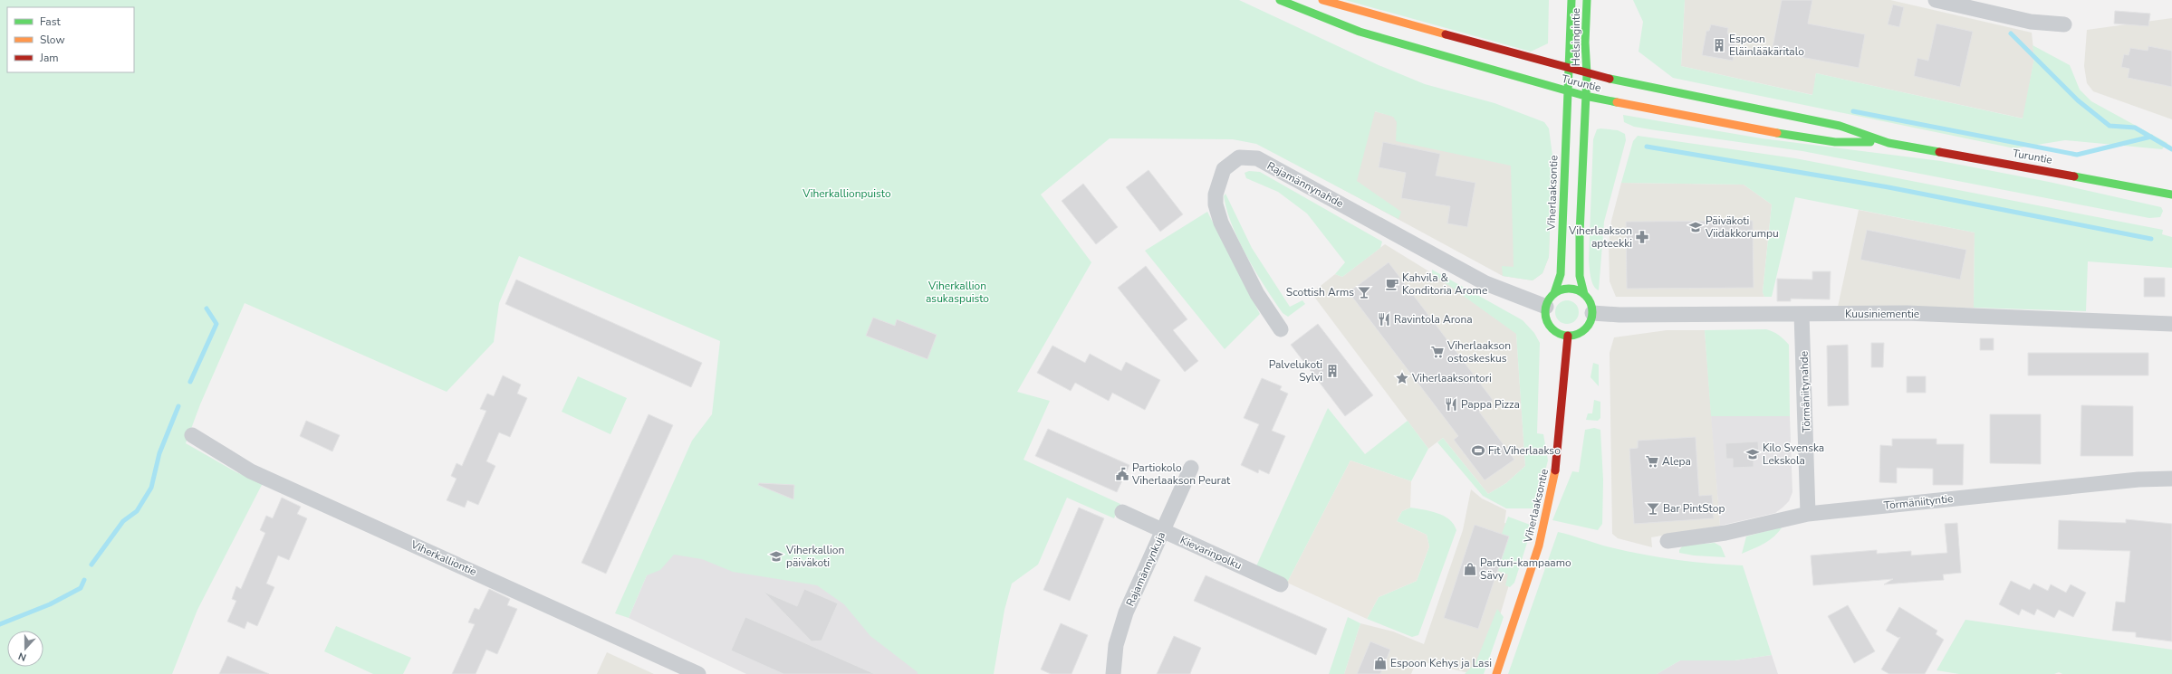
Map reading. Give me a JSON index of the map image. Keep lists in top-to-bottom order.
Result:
{
  "streets": {
    "main road": ["Helsingintie", "Turuntie", "Viherlaaksontie"],
    "street": [
      "Rajamännynahde",
      "Kuusiniementie",
      "Törmäniitynahde",
      "Törmäniityntie",
      "Kievarinpolku",
      "Viherkalliontie",
      "Rajamännynkuja"
    ]
  },
  "crossings": [
    ["Helsingintie", "Turuntie"],
    ["Helsingintie", "Viherlaaksontie"],
    ["Turuntie", "Viherlaaksontie"],
    ["Rajamännynahde", "Viherlaaksontie"],
    ["Rajamännynahde", "Kuusiniementie"],
    ["Viherlaaksontie", "Kuusiniementie"],
    ["Kuusiniementie", "Törmäniitynahde"],
    ["Törmäniitynahde", "Törmäniityntie"],
    ["Kievarinpolku", "Rajamännynkuja"]
  ],
  "parks": ["Viherkallionpuisto", "Viherkallion asukaspuisto"],
  "places": {
    "building": ["Espoon Eläinlääkäritalo", "Palvelukoti Sylvi"],
    "school or university": ["Päiväkoti Viidakkorumpu", "Kilo Svenska Lekskola", "Viherkallion päiväkoti"],
    "pharmacy": ["Viherlaakson apteekki"],
    "cafe": ["Kahvila & Konditoria Arome"],
    "bar": ["Scottish Arms", "Bar PintStop"],
    "restaurant": ["Ravintola Arona", "Pappa Pizza"],
    "supermarket": ["Viherlaakson ostoskeskus", "Alepa"],
    "place": ["Viherlaaksontori"],
    "sports": ["Fit Viherlaakso"],
    "public building": ["Partiokolo Viherlaakson Peurat"],
    "shop": ["Parturi-kampaamo Sävy", "Espoon Kehys ja Lasi"]
  },
  "legend": ["Fast", "Slow", "Jam"],
  "north": "bottom"
}
